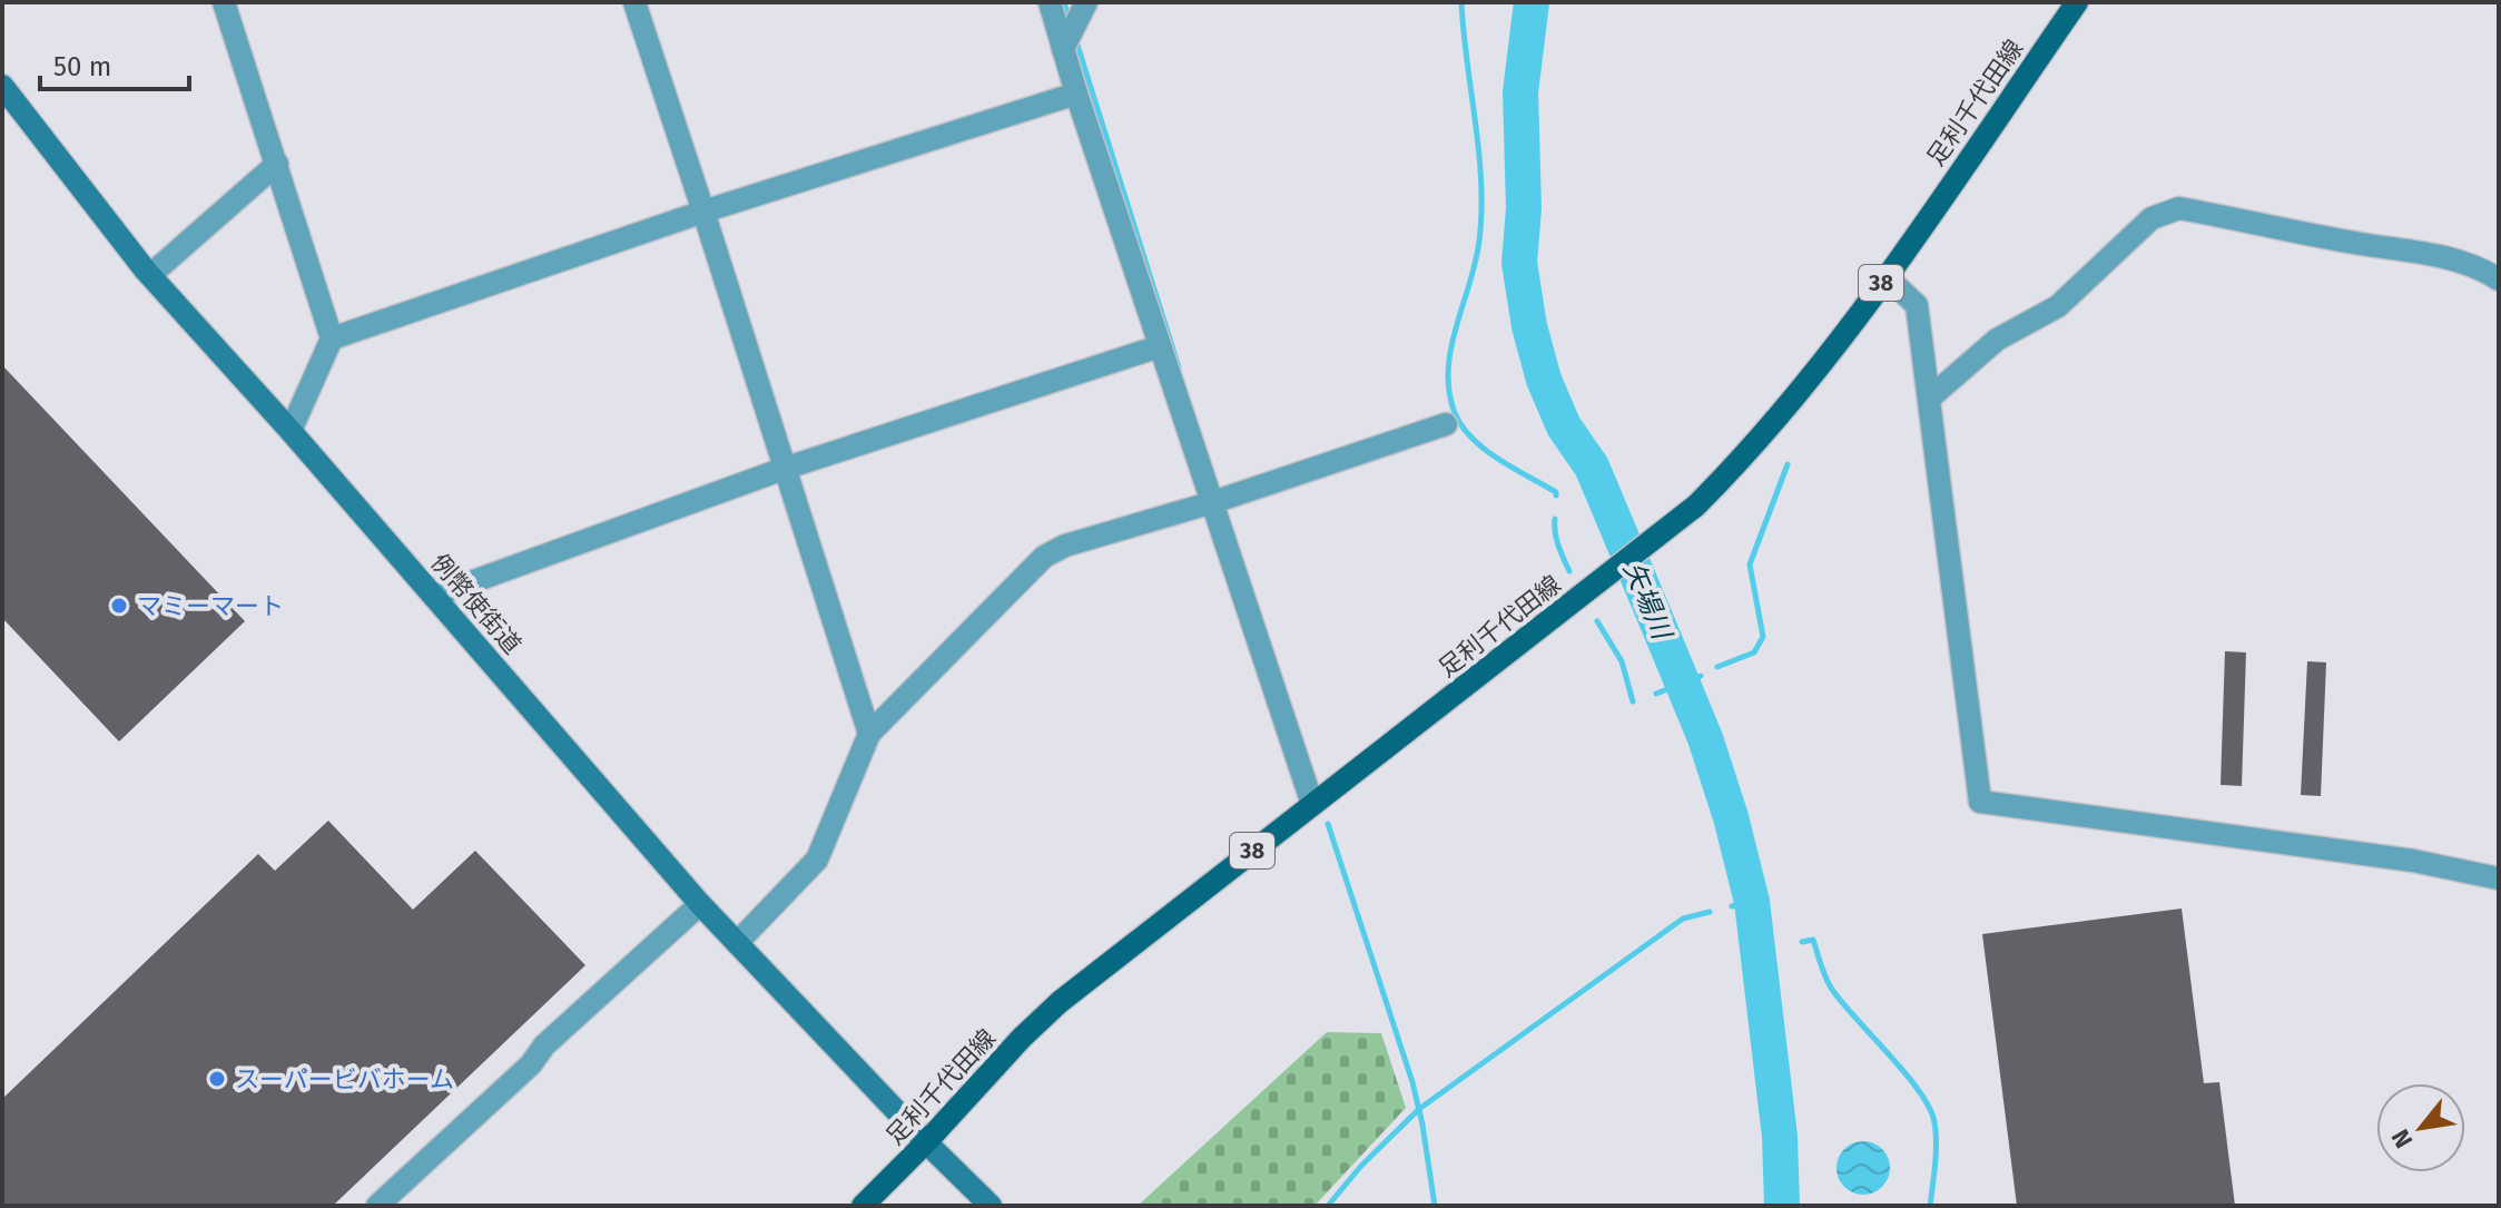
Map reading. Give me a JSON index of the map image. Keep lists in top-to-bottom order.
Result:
{
  "streets": {
    "main road": ["足利千代田線", "38", "例幣使街道"]
  },
  "crossings": [
    ["足利千代田線", "例幣使街道"]
  ],
  "water": ["矢場川"],
  "places": ["マミーマート", "スーパービバホーム"],
  "scale_bar": "50 m",
  "north": "bottom left"
}
